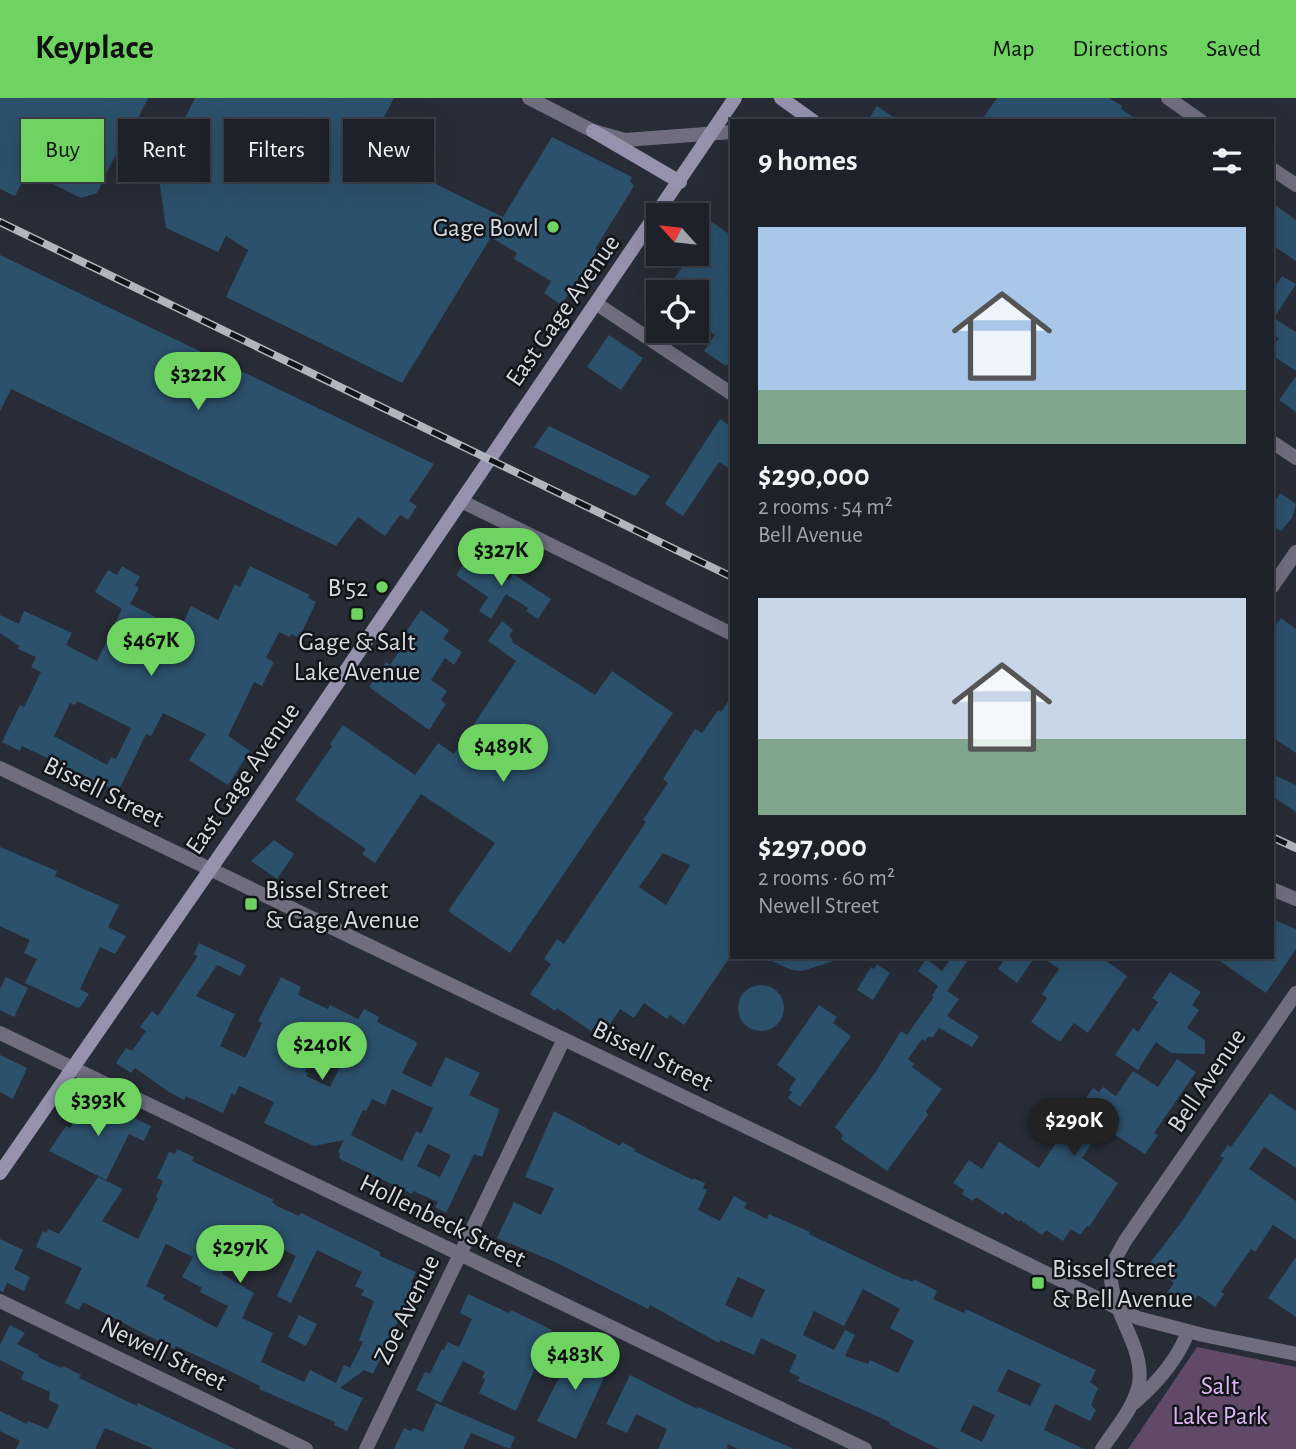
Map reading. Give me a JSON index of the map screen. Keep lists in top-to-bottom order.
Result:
{
  "streets": {
    "main road": ["East Gage Avenue"],
    "street": [
      "Bissell Street",
      "Bell Avenue",
      "Hollenbeck Street",
      "Zoe Avenue",
      "Newell Street"
    ]
  },
  "crossings": [
    ["East Gage Avenue", "Bissell Street"],
    ["East Gage Avenue", "Hollenbeck Street"],
    ["Bissell Street", "Bell Avenue"],
    ["Bissell Street", "Zoe Avenue"],
    ["Hollenbeck Street", "Zoe Avenue"]
  ],
  "parks": ["Salt Lake Park"],
  "places": {
    "other": ["Gage Bowl", "B'52"],
    "transit": ["Gage & Salt Lake Avenue", "Bissel Street & Gage Avenue", "Bissel Street & Bell Avenue"]
  },
  "north": "top left",
  "page": {
    "header": "Keyplace",
    "nav": ["Map", "Directions", "Saved"],
    "chip": [
      "Buy",
      "Rent",
      "Filters",
      "New"
    ],
    "heading": "9 homes",
    "list": [
      {
        "name": "$290,000",
        "note": "2 rooms · 54 m² · Bell Avenue"
      },
      {
        "name": "$297,000",
        "note": "2 rooms · 60 m² · Newell Street"
      }
    ],
    "price": [
      "$322K",
      "$327K",
      "$467K",
      "$489K",
      "$240K",
      "$393K",
      "$290K",
      "$297K",
      "$483K"
    ]
  }
}
